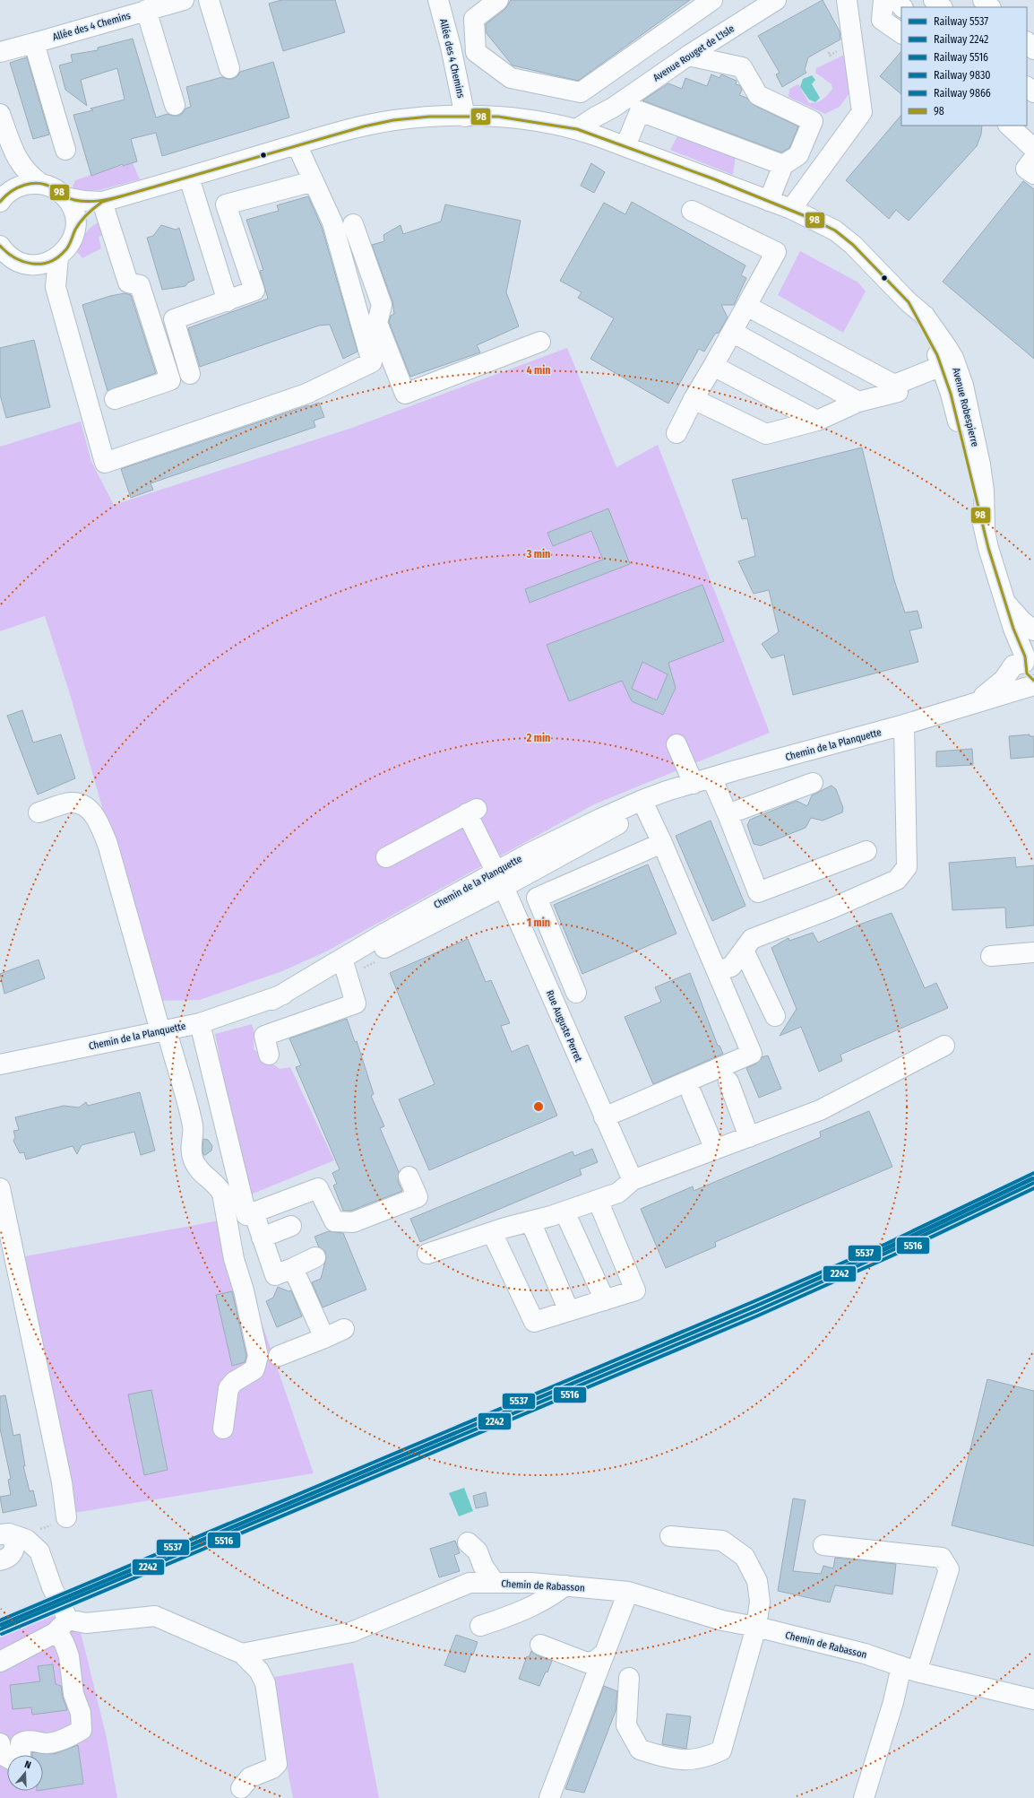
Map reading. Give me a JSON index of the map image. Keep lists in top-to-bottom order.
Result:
{
  "streets": {
    "street": [
      "Allée des 4 Chemins",
      "Avenue Rouget de L'Isle",
      "Avenue Robespierre",
      "Chemin de la Planquette",
      "Rue Auguste Perret",
      "Chemin de Rabasson"
    ]
  },
  "crossings": [
    ["Allée des 4 Chemins", "Avenue Robespierre"],
    ["Avenue Rouget de L'Isle", "Avenue Robespierre"],
    ["Avenue Robespierre", "Chemin de la Planquette"],
    ["Chemin de la Planquette", "Rue Auguste Perret"]
  ],
  "lines": [
    "transit line 98",
    "rail line 5537",
    "rail line 9830",
    "rail line 9866",
    "rail line 2242",
    "rail line 5516"
  ],
  "legend": [
    "Railway 5537",
    "Railway 2242",
    "Railway 5516",
    "Railway 9830",
    "Railway 9866",
    "98"
  ],
  "north": "top",
  "rings": [
    "4 min",
    "3 min",
    "2 min",
    "1 min"
  ]
}
